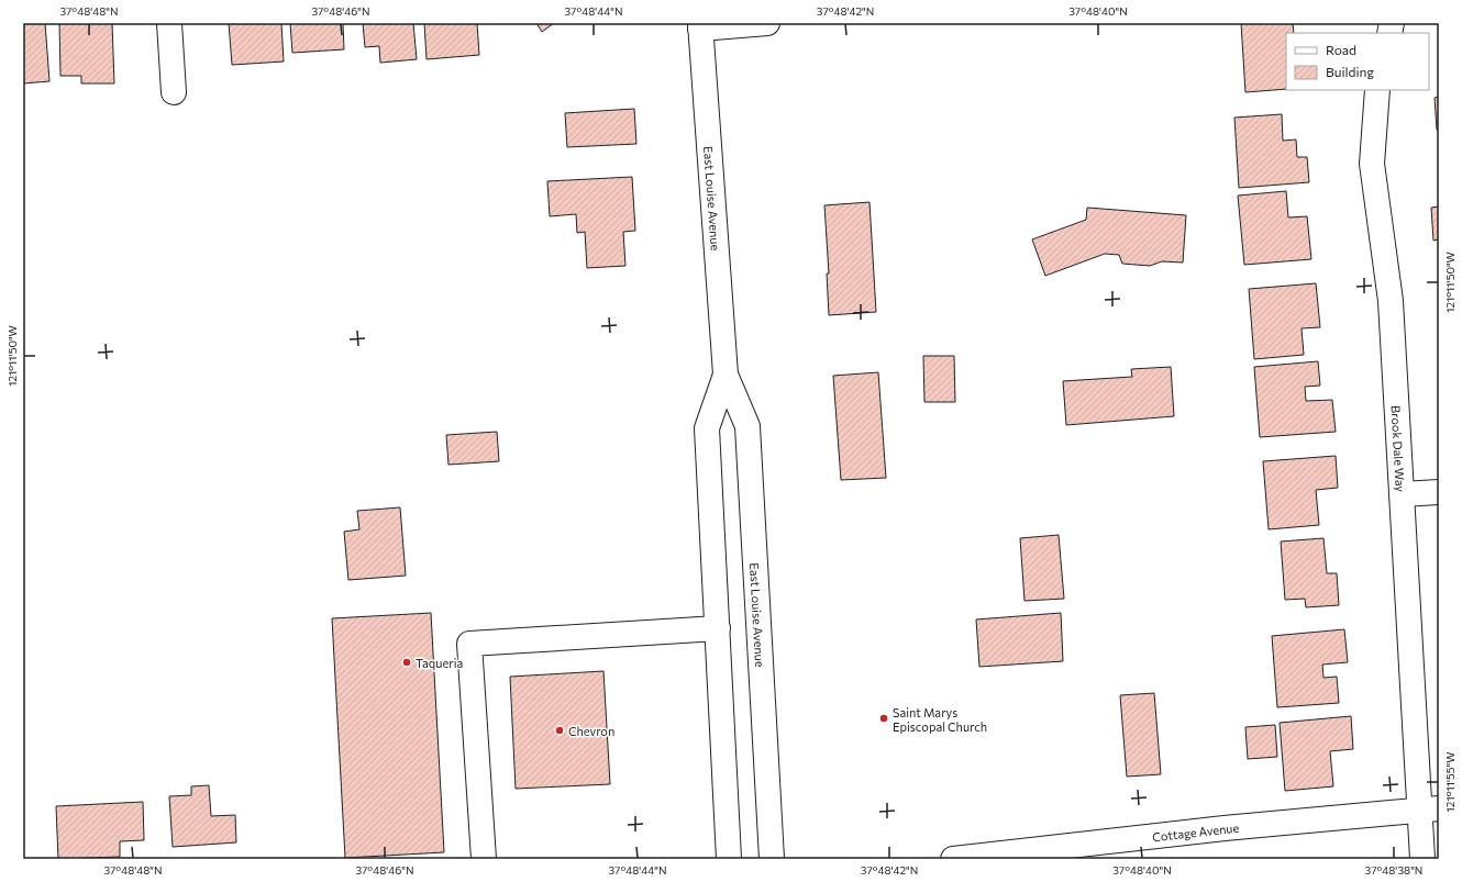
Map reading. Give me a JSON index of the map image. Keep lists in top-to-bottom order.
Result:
{
  "streets": {
    "street": ["East Louise Avenue", "Brook Dale Way", "Cottage Avenue"]
  },
  "crossings": [
    ["Brook Dale Way", "Cottage Avenue"]
  ],
  "places": ["Taqueria", "Saint Marys Episcopal Church", "Chevron"],
  "legend": ["Road", "Building"],
  "coordinates": [
    "37°48'48\"N",
    "37°48'46\"N",
    "37°48'44\"N",
    "37°48'42\"N",
    "37°48'40\"N",
    "121°11'50\"W",
    "121°11'55\"W",
    "37°48'38\"N"
  ]
}
